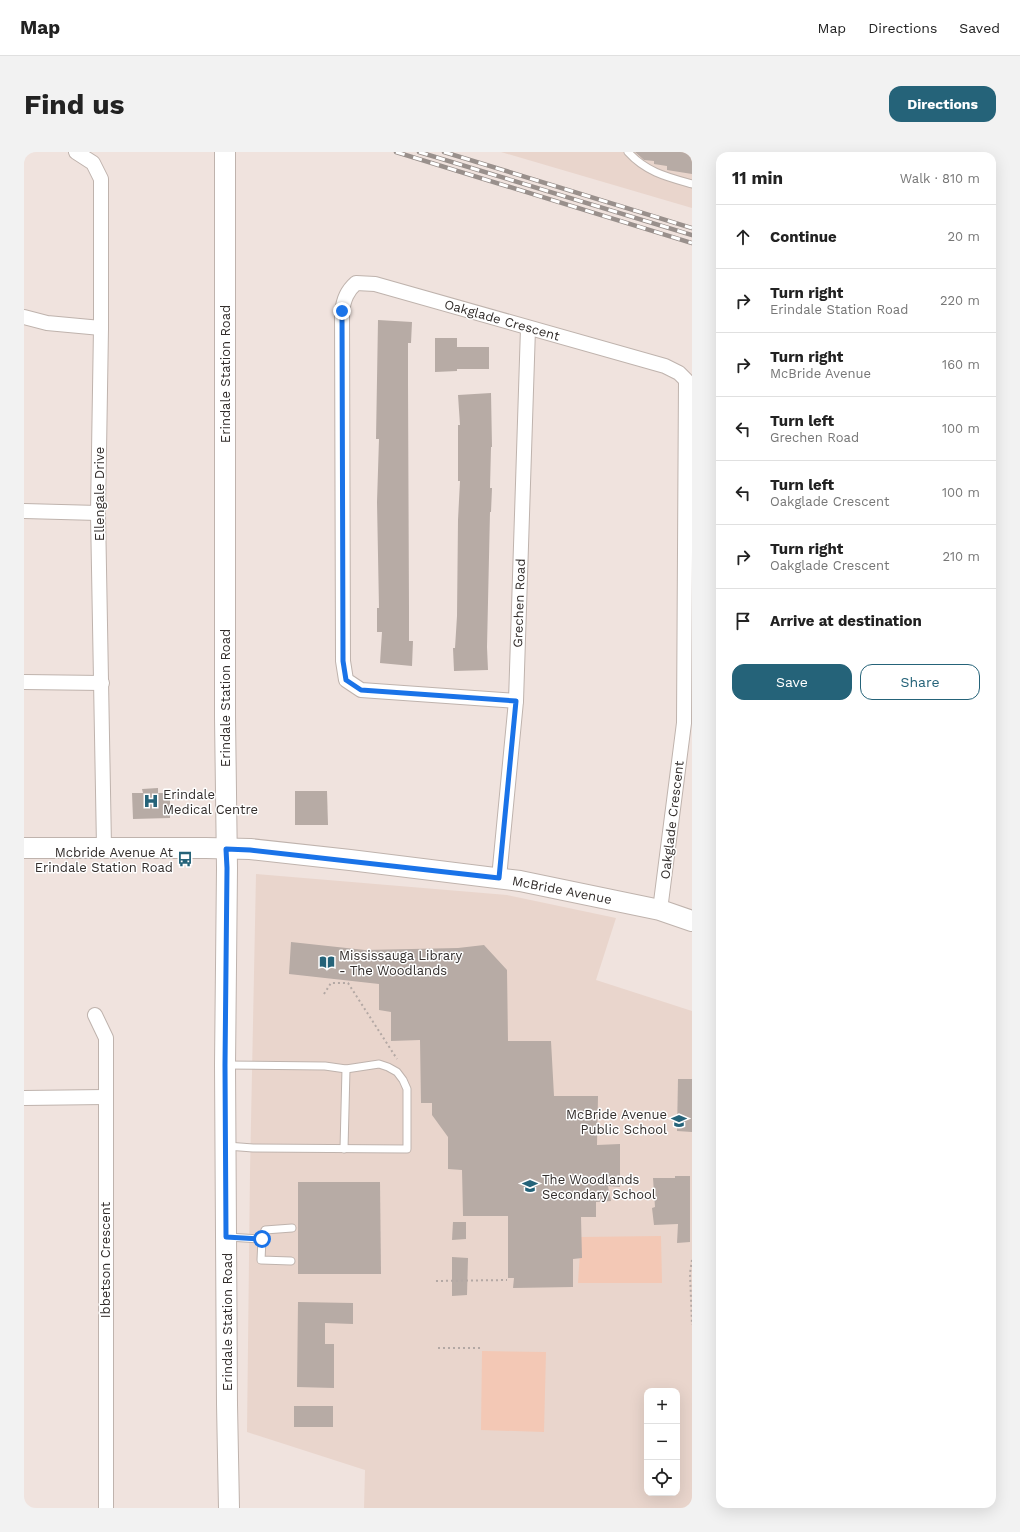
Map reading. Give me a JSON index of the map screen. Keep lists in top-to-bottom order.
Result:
{
  "streets": {
    "street": [
      "Oakglade Crescent",
      "Erindale Station Road",
      "Ellengale Drive",
      "Grechen Road",
      "McBride Avenue",
      "Ibbetson Crescent"
    ]
  },
  "crossings": [
    ["Oakglade Crescent", "Grechen Road"],
    ["Oakglade Crescent", "McBride Avenue"],
    ["Erindale Station Road", "McBride Avenue"],
    ["Ellengale Drive", "McBride Avenue"],
    ["Grechen Road", "McBride Avenue"]
  ],
  "places": {
    "hospital": ["Erindale Medical Centre"],
    "bus stop": ["Mcbride Avenue At Erindale Station Road"],
    "library": ["Mississauga Library - The Woodlands"],
    "school or university": ["McBride Avenue Public School", "The Woodlands Secondary School"]
  },
  "page": {
    "header": "Map",
    "nav": ["Map", "Directions", "Saved"],
    "buttons": [
      "Directions",
      ["Save", "Share"]
    ],
    "title": "Find us",
    "heading": ["11 min", "Walk · 810 m"],
    "list": [
      ["Continue", "20 m"],
      ["Turn right", "Erindale Station Road", "220 m"],
      ["Turn right", "McBride Avenue", "160 m"],
      ["Turn left", "Grechen Road", "100 m"],
      ["Turn left", "Oakglade Crescent", "100 m"],
      ["Turn right", "Oakglade Crescent", "210 m"],
      "Arrive at destination"
    ],
    "map_buttons": ["+", "−"]
  }
}
